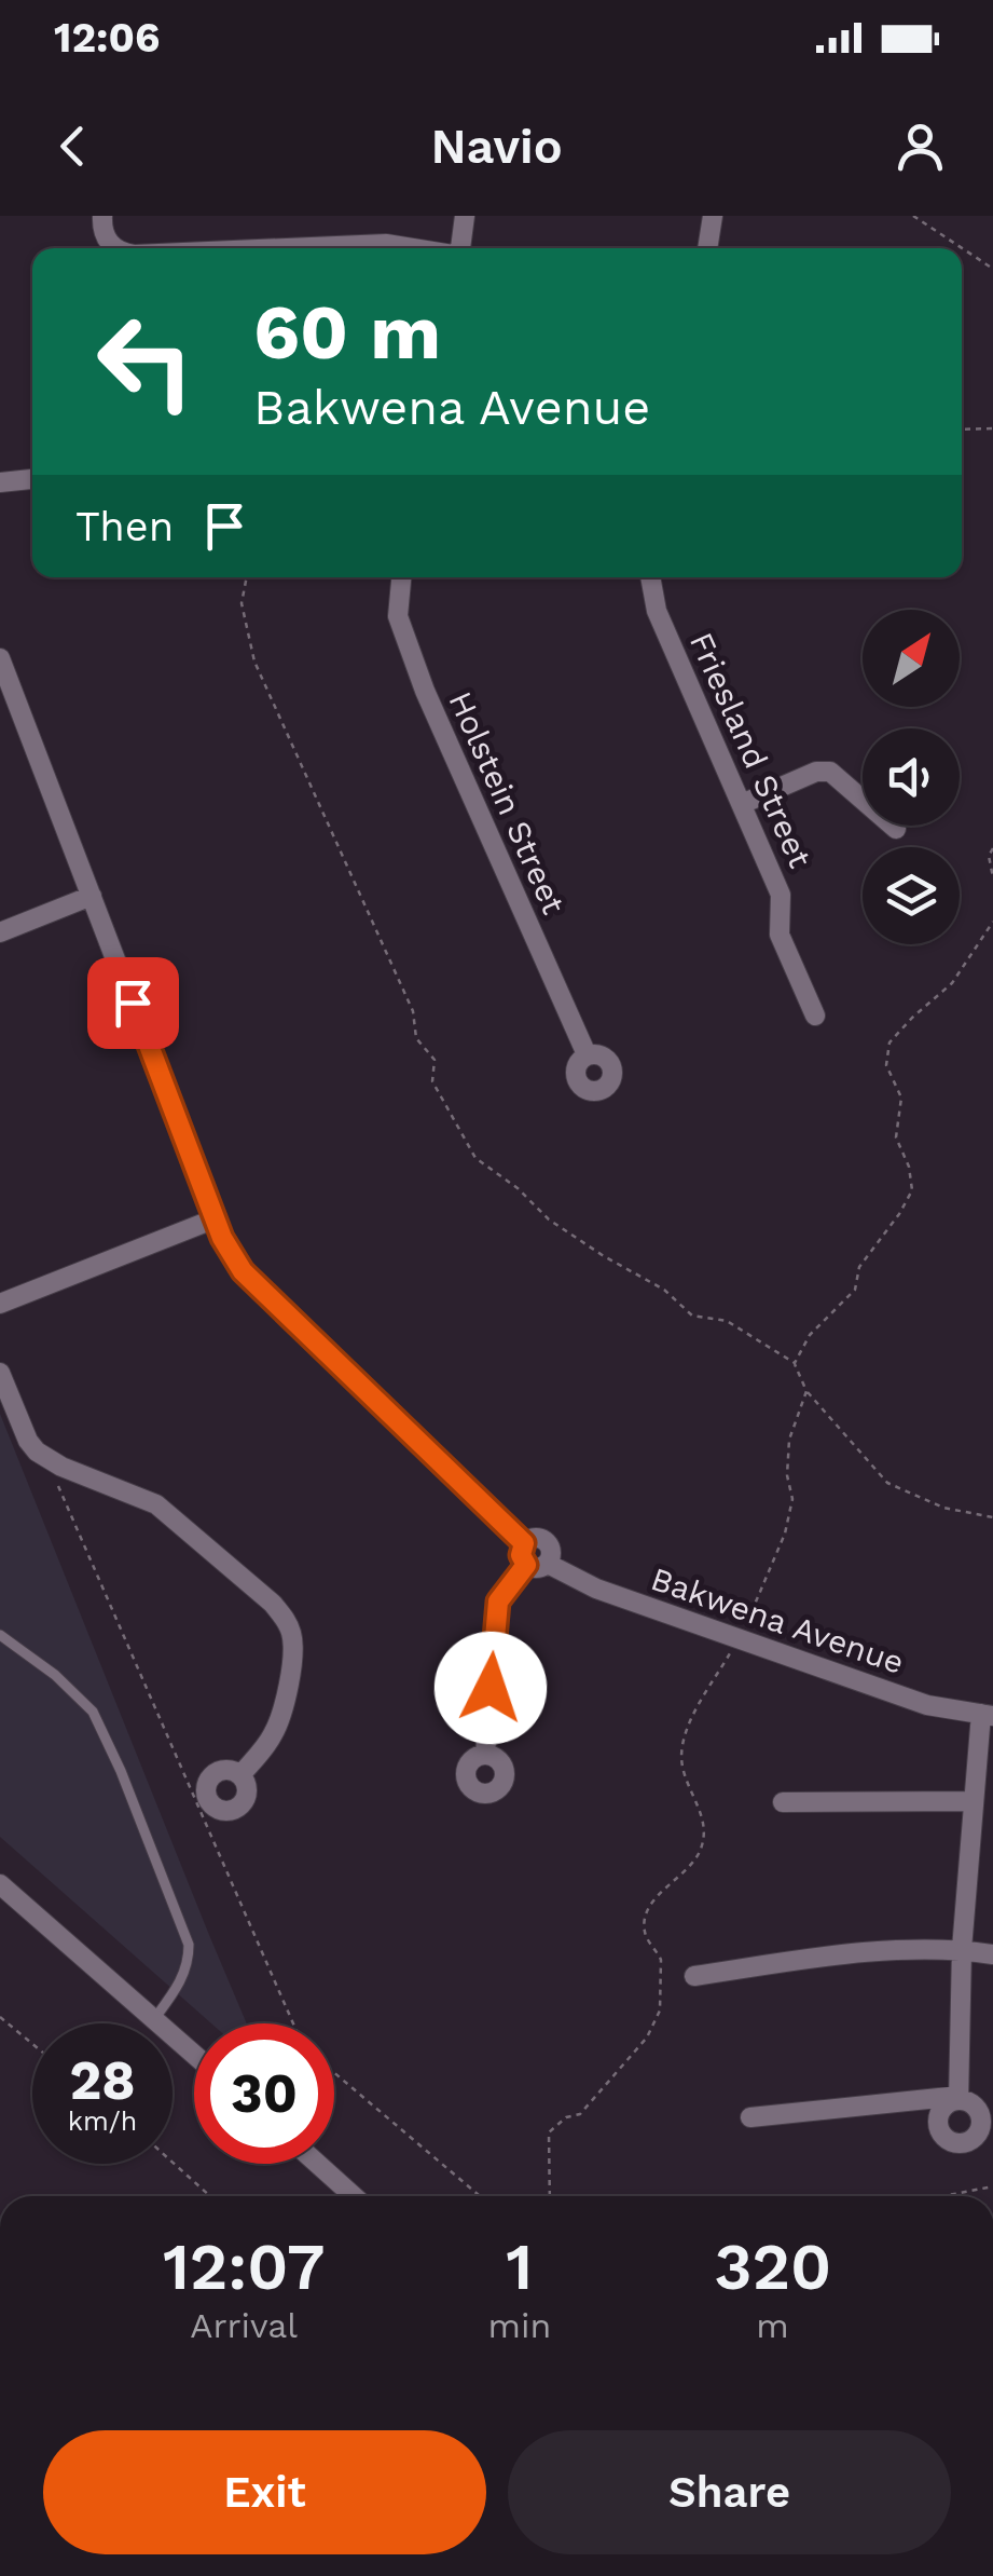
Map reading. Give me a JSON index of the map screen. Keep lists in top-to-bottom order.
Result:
{
  "streets": {
    "street": ["Friesland Street", "Holstein Street", "Bakwena Avenue"]
  },
  "north": "top right",
  "page": {
    "status": "12:06",
    "header": "Navio",
    "turn": ["60 m", "Bakwena Avenue"],
    "then": "Then",
    "speed": "28 km/h",
    "limit": "30",
    "eta": [
      "12:07",
      "Arrival",
      "1",
      "min",
      "320",
      "m"
    ],
    "buttons": ["Exit", "Share"]
  }
}
